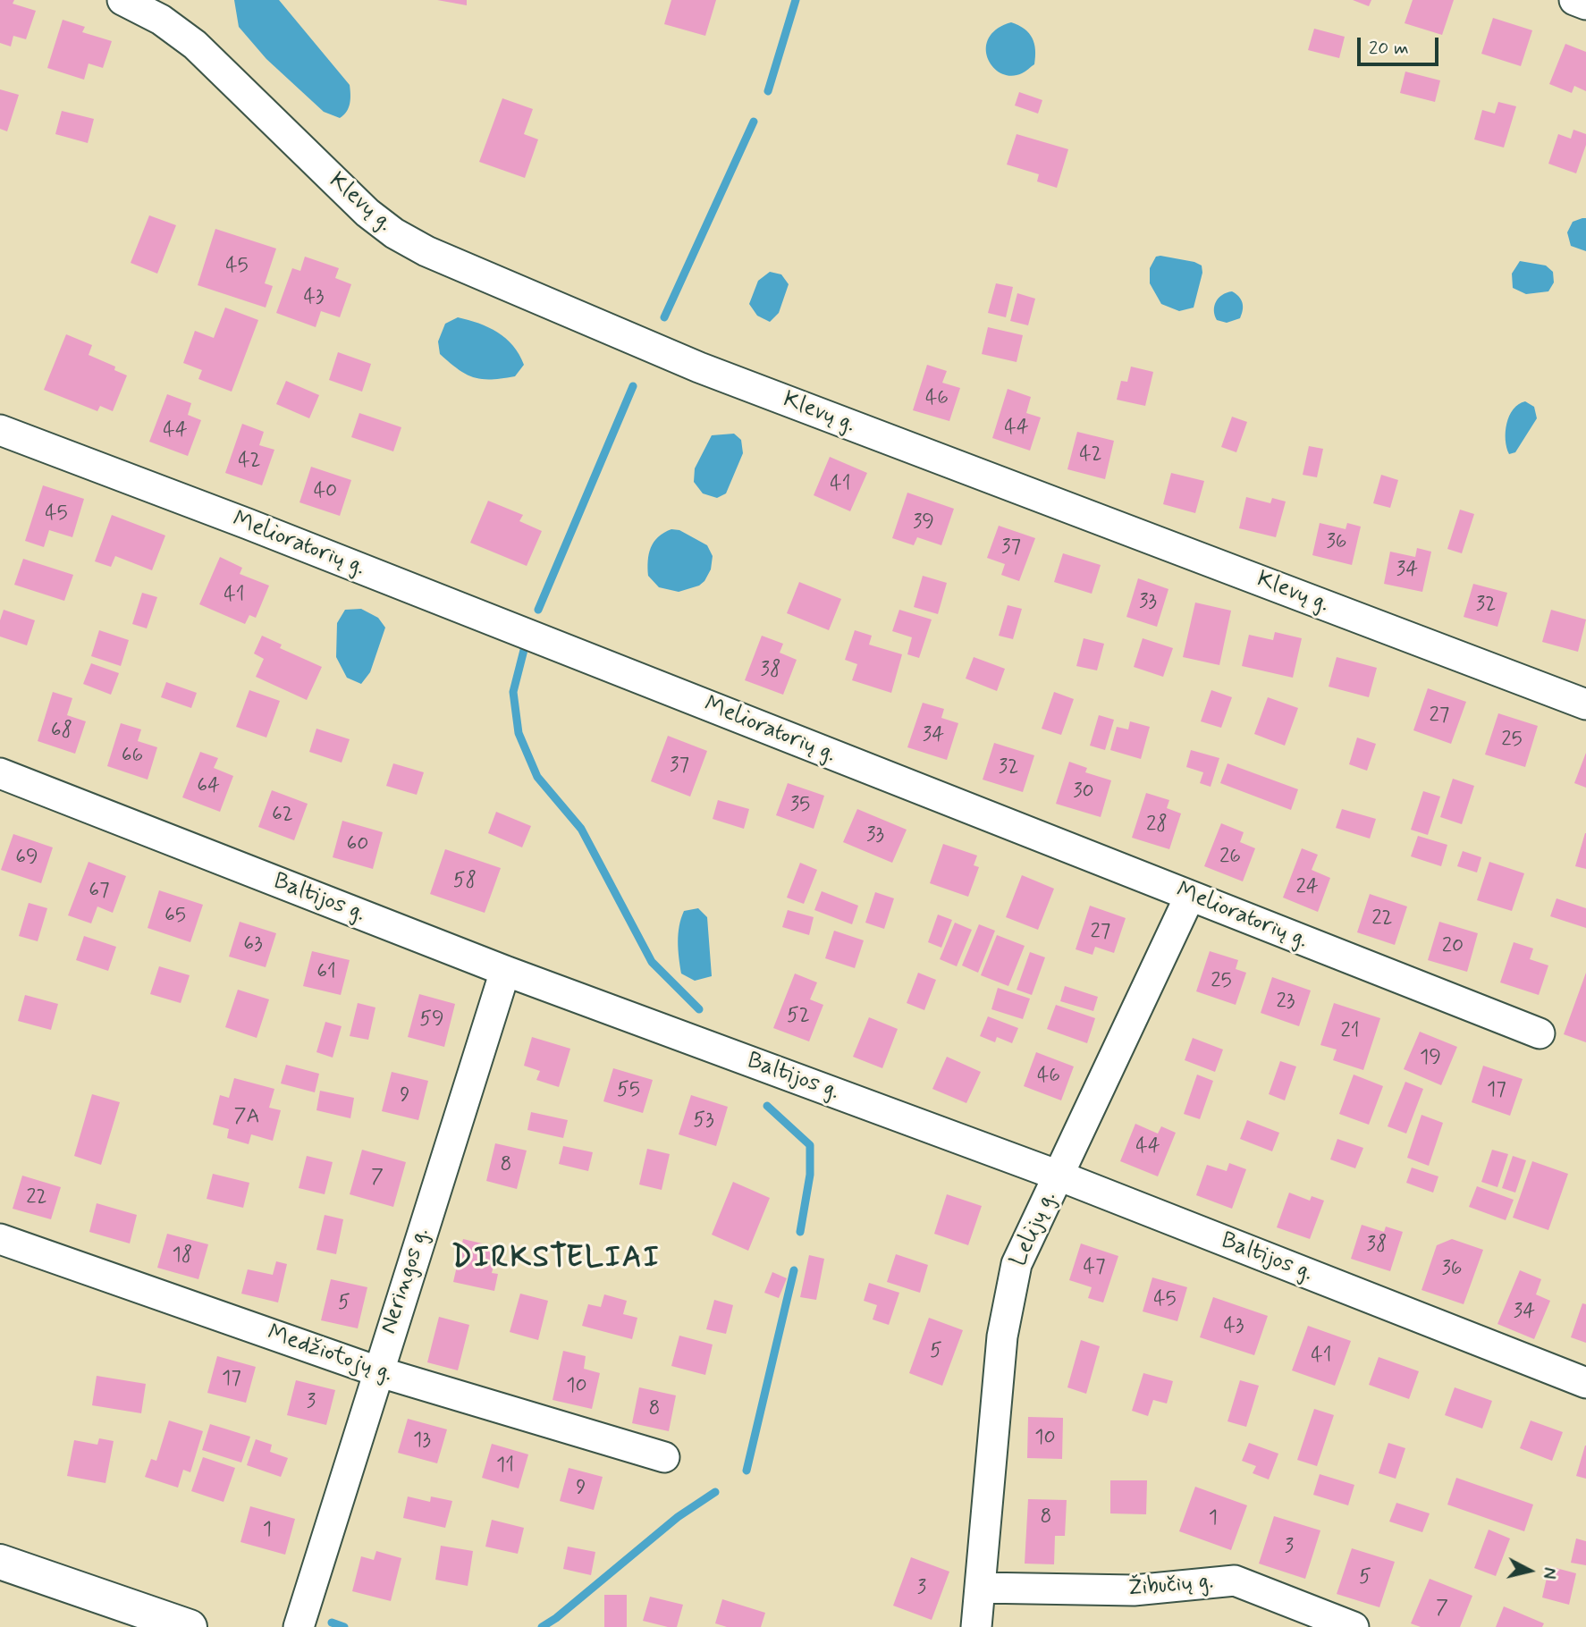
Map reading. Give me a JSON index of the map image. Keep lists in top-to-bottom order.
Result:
{
  "streets": {
    "street": [
      "Klevų g.",
      "Melioratorių g.",
      "Baltijos g.",
      "Lelijų g.",
      "Neringos g.",
      "Medžiotojų g.",
      "Žibučių g."
    ]
  },
  "crossings": [
    ["Melioratorių g.", "Lelijų g."],
    ["Baltijos g.", "Lelijų g."],
    ["Baltijos g.", "Neringos g."],
    ["Lelijų g.", "Žibučių g."],
    ["Neringos g.", "Medžiotojų g."]
  ],
  "districts": ["DIRKSTELIAI"],
  "house_numbers": [
    "45",
    "43",
    "46",
    "44",
    "44",
    "42",
    "42",
    "41",
    "40",
    "45",
    "39",
    "36",
    "37",
    "34",
    "41",
    "33",
    "32",
    "38",
    "27",
    "68",
    "34",
    "25",
    "66",
    "37",
    "32",
    "64",
    "30",
    "35",
    "62",
    "28",
    "33",
    "60",
    "26",
    "69",
    "58",
    "24",
    "67",
    "65",
    "22",
    "27",
    "63",
    "20",
    "61",
    "25",
    "23",
    "52",
    "59",
    "21",
    "19",
    "46",
    "55",
    "17",
    "9",
    "7A",
    "53",
    "44",
    "8",
    "7",
    "22",
    "38",
    "18",
    "47",
    "36",
    "45",
    "5",
    "34",
    "43",
    "5",
    "41",
    "17",
    "10",
    "3",
    "8",
    "10",
    "13",
    "11",
    "9",
    "8",
    "1",
    "1",
    "3",
    "5",
    "3",
    "7"
  ],
  "scale_bar": "20 m",
  "north": "right"
}
